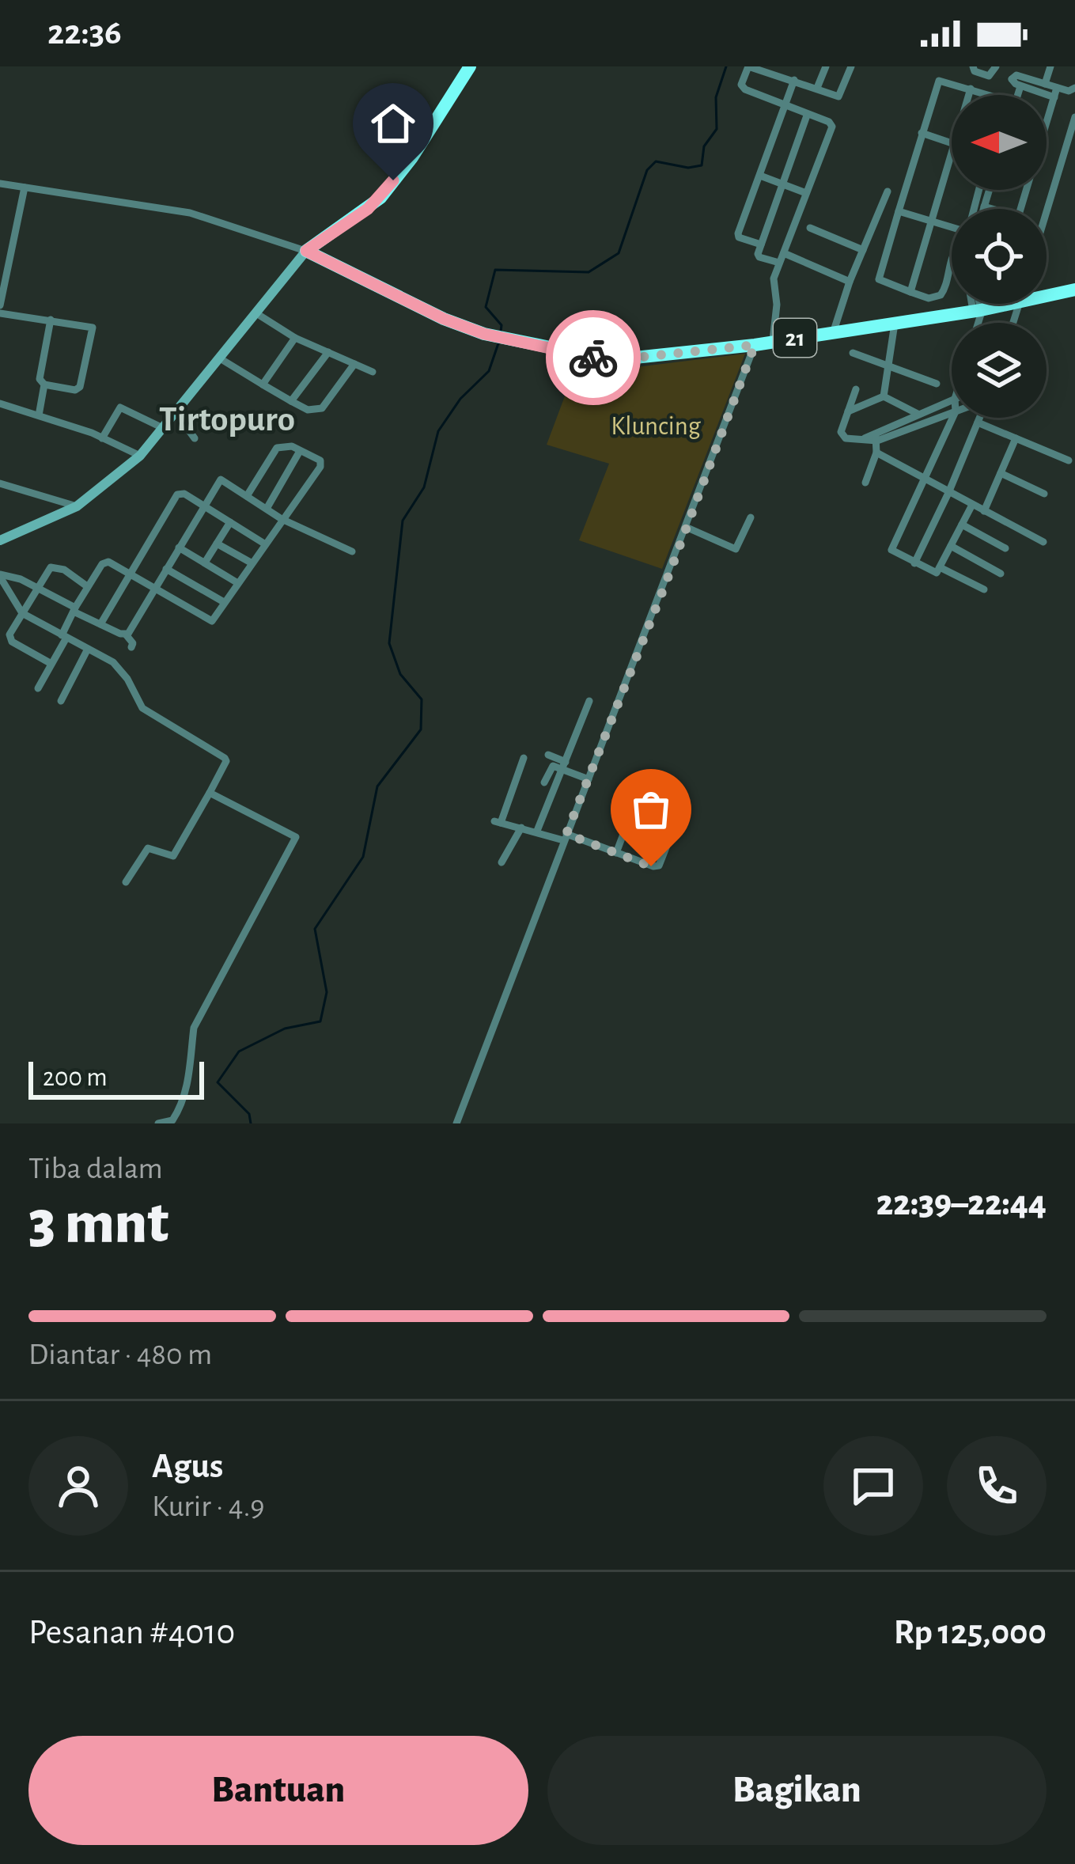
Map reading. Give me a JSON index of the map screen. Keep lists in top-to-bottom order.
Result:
{
  "streets": {
    "highway": ["21"]
  },
  "districts": ["Tirtopuro"],
  "parks": ["Kluncing"],
  "scale_bar": "200 m",
  "north": "left",
  "page": {
    "status": "22:36",
    "scale": "200 m",
    "heading": ["3 mnt", "Tiba dalam", "22:39–22:44"],
    "panel": [
      "Agus",
      "Kurir · 4.9",
      "Pesanan #4010",
      "Rp 125,000"
    ],
    "bar": "Diantar · 480 m",
    "buttons": ["Bantuan", "Bagikan"]
  }
}
